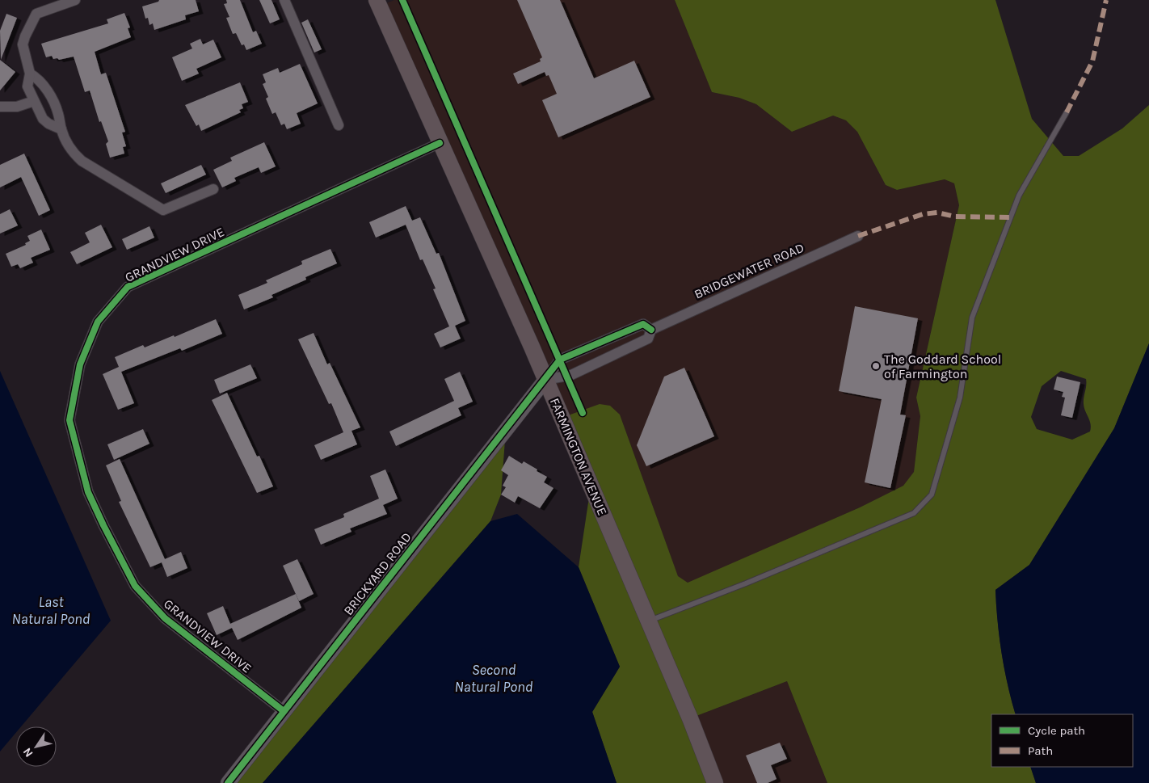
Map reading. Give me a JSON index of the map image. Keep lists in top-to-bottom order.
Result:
{
  "streets": {
    "main road": ["FARMINGTON AVENUE"],
    "street": ["GRANDVIEW DRIVE", "BRIDGEWATER ROAD", "BRICKYARD ROAD"]
  },
  "crossings": [
    ["GRANDVIEW DRIVE", "FARMINGTON AVENUE"],
    ["GRANDVIEW DRIVE", "BRICKYARD ROAD"],
    ["BRIDGEWATER ROAD", "FARMINGTON AVENUE"],
    ["BRIDGEWATER ROAD", "BRICKYARD ROAD"],
    ["FARMINGTON AVENUE", "BRICKYARD ROAD"]
  ],
  "water": ["Last Natural Pond", "Second Natural Pond"],
  "places": ["The Goddard School of Farmington"],
  "legend": ["Cycle path", "Path"],
  "north": "bottom left"
}
